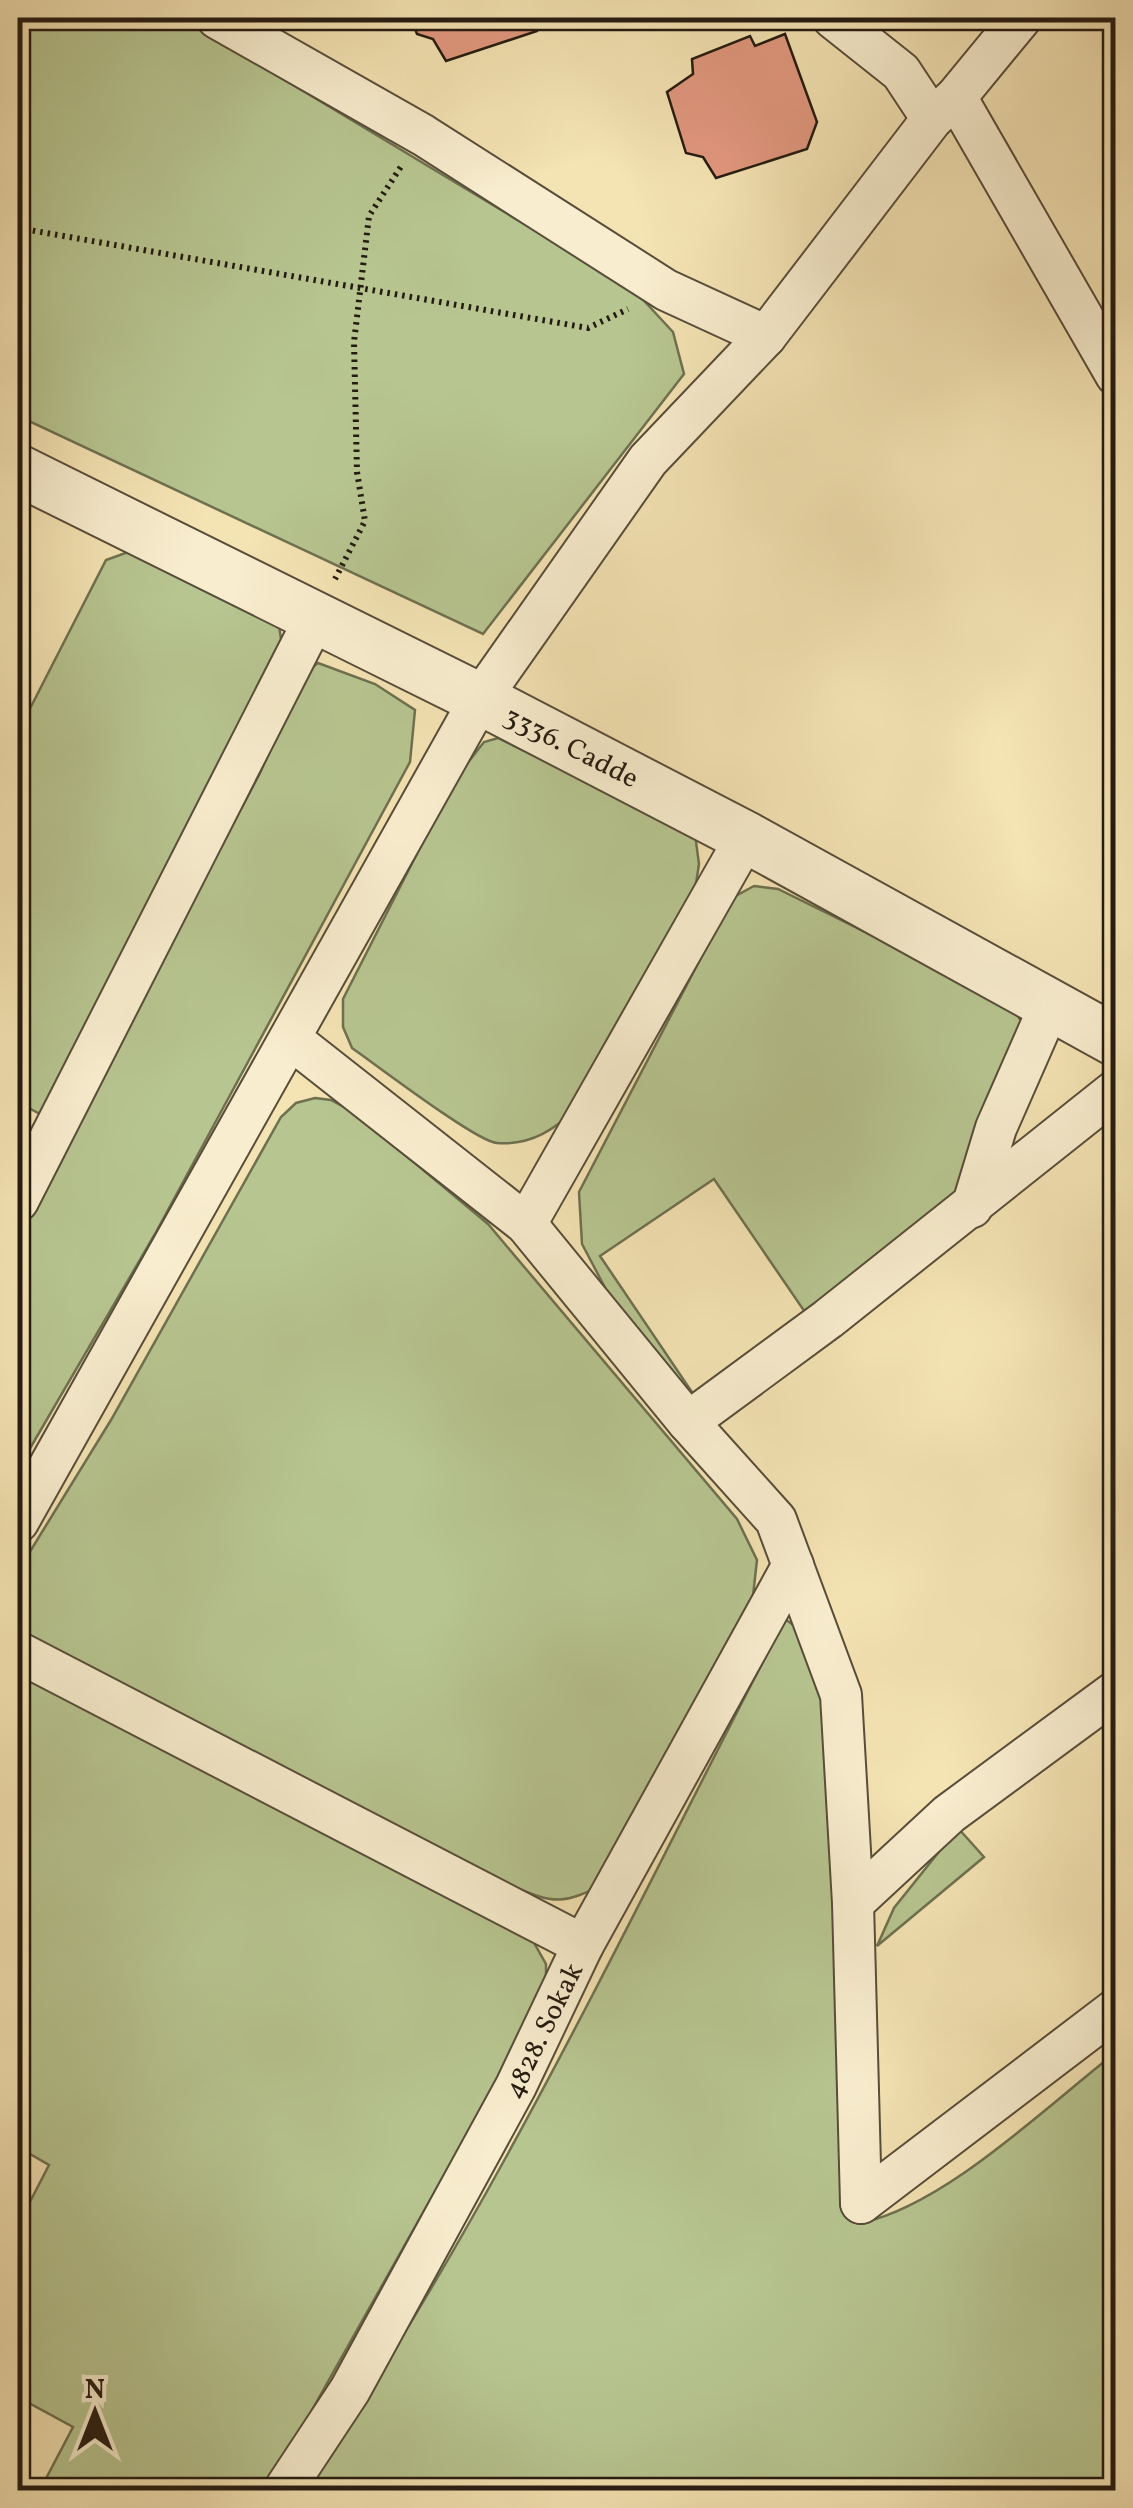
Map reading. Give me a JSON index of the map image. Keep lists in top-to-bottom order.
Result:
{
  "streets": {
    "street": ["3336. Cadde", "4828. Sokak"]
  },
  "north": "top"
}
